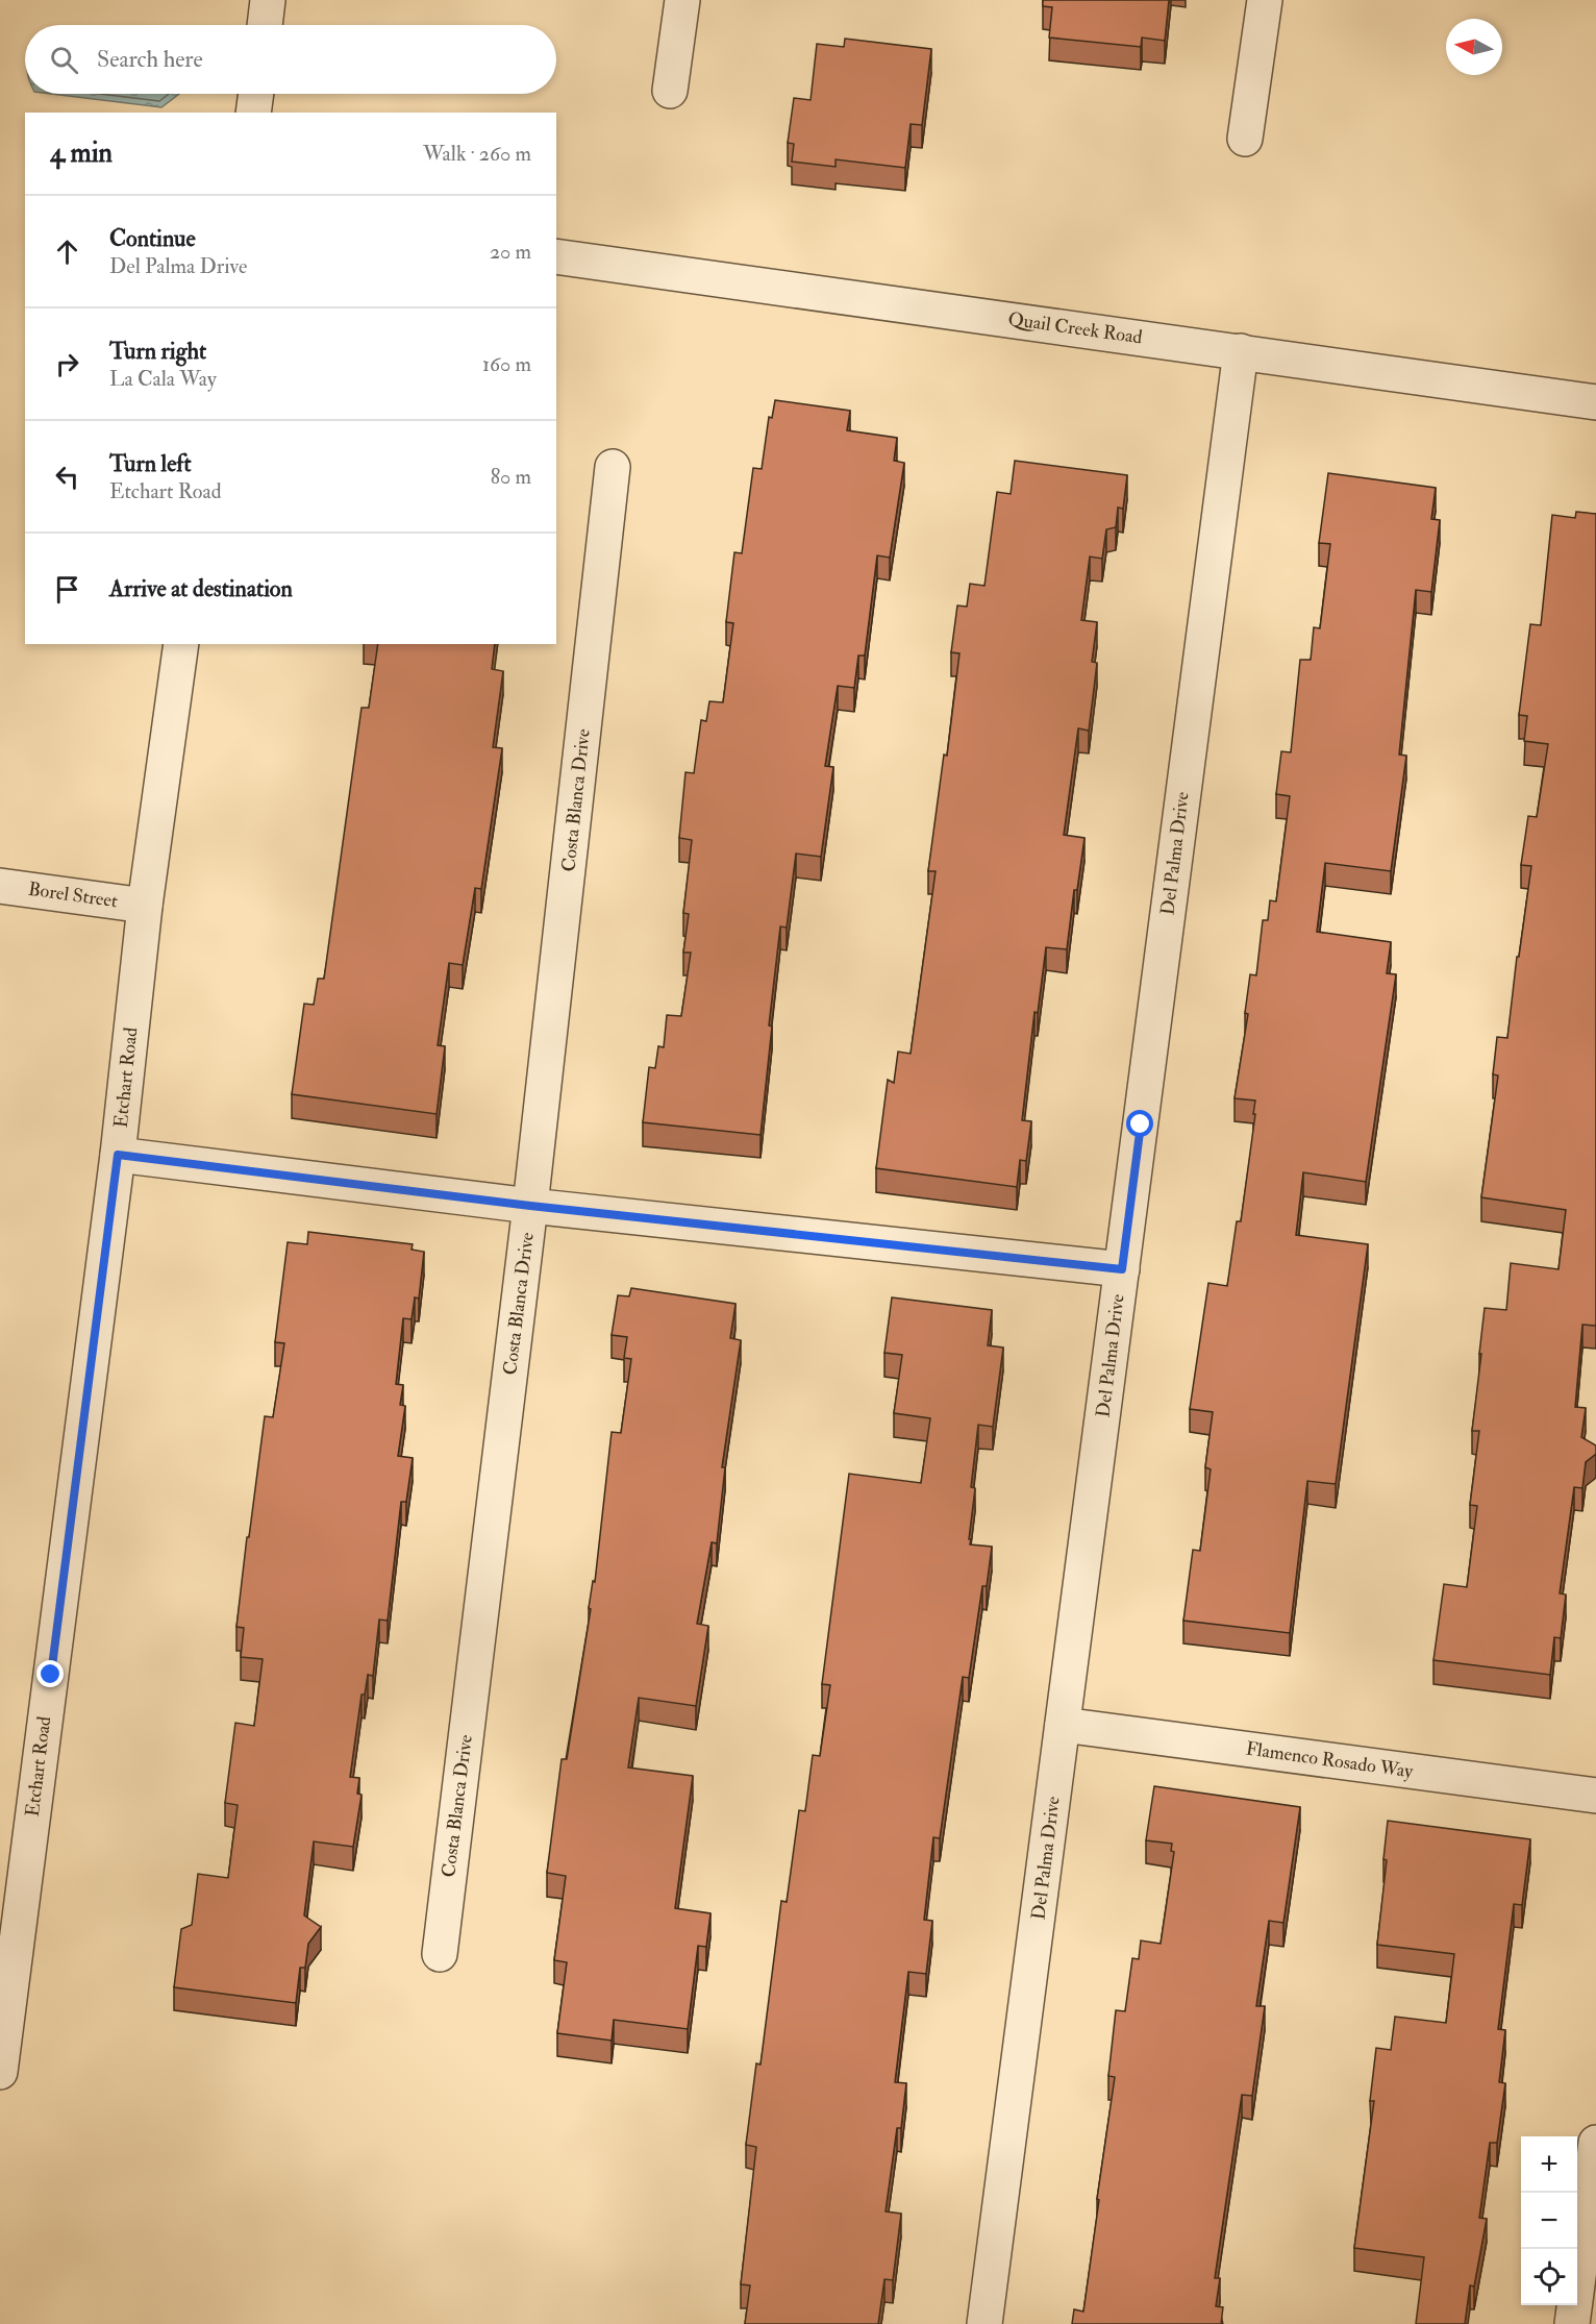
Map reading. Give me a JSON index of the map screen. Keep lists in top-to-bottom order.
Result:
{
  "streets": {
    "street": [
      "Quail Creek Road",
      "Costa Blanca Drive",
      "Del Palma Drive",
      "Borel Street",
      "Etchart Road",
      "Flamenco Rosado Way"
    ]
  },
  "crossings": [
    ["Quail Creek Road", "Del Palma Drive"],
    ["Del Palma Drive", "Flamenco Rosado Way"],
    ["Borel Street", "Etchart Road"]
  ],
  "north": "left",
  "page": {
    "search": "Search here",
    "heading": ["4 min", "Walk · 260 m"],
    "list": [
      ["Continue", "Del Palma Drive", "20 m"],
      ["Turn right", "La Cala Way", "160 m"],
      ["Turn left", "Etchart Road", "80 m"],
      "Arrive at destination"
    ],
    "map_buttons": ["+", "−"]
  }
}
